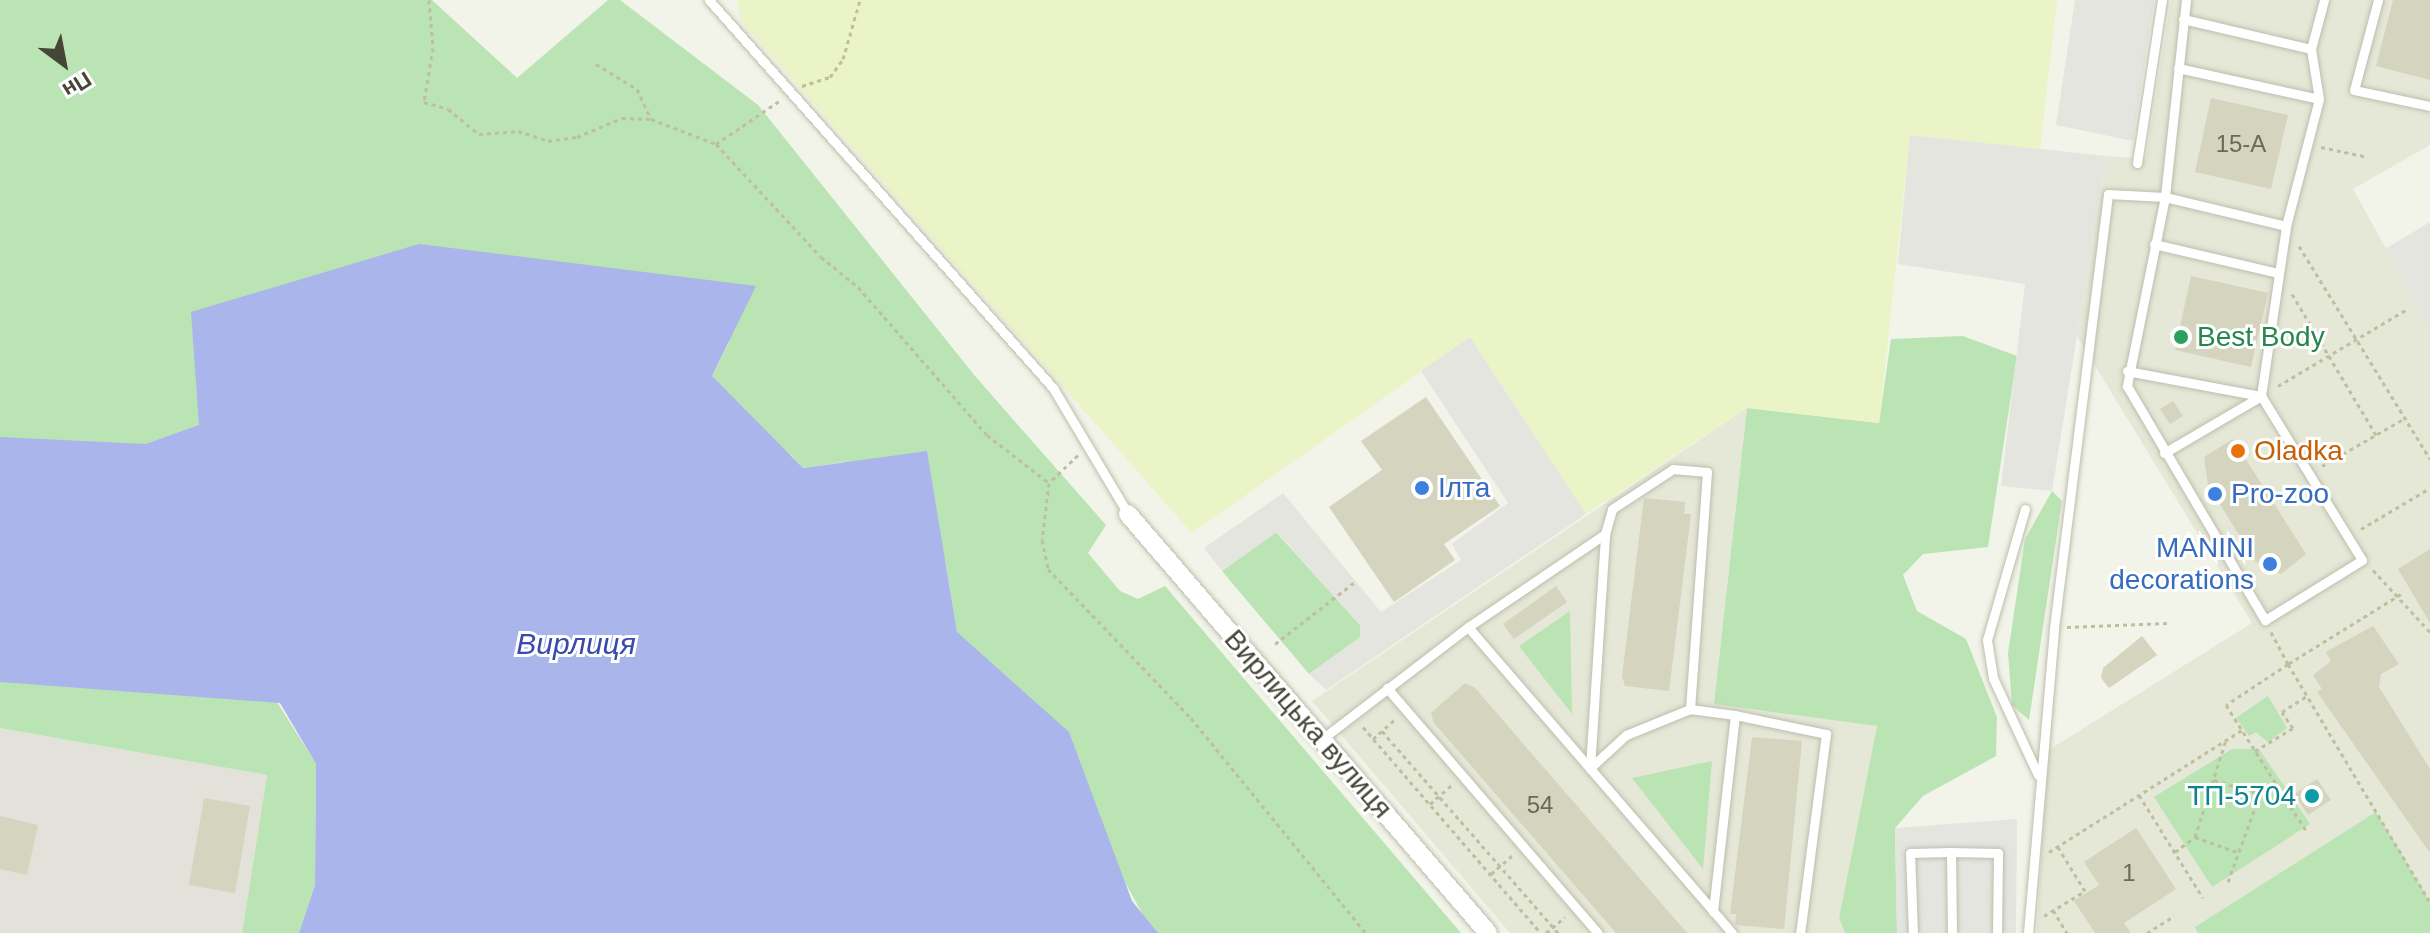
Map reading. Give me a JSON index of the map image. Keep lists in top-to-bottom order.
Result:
{
  "streets": {
    "street": ["Вирлицька вулиця"]
  },
  "water": ["Вирлиця"],
  "places": [
    "Best Body",
    "Oladka",
    "Ілта",
    "Pro-zoo",
    "MANINI decorations",
    "ТП-5704"
  ],
  "house_numbers": ["15-А", "54", "1"],
  "north": "bottom right"
}
